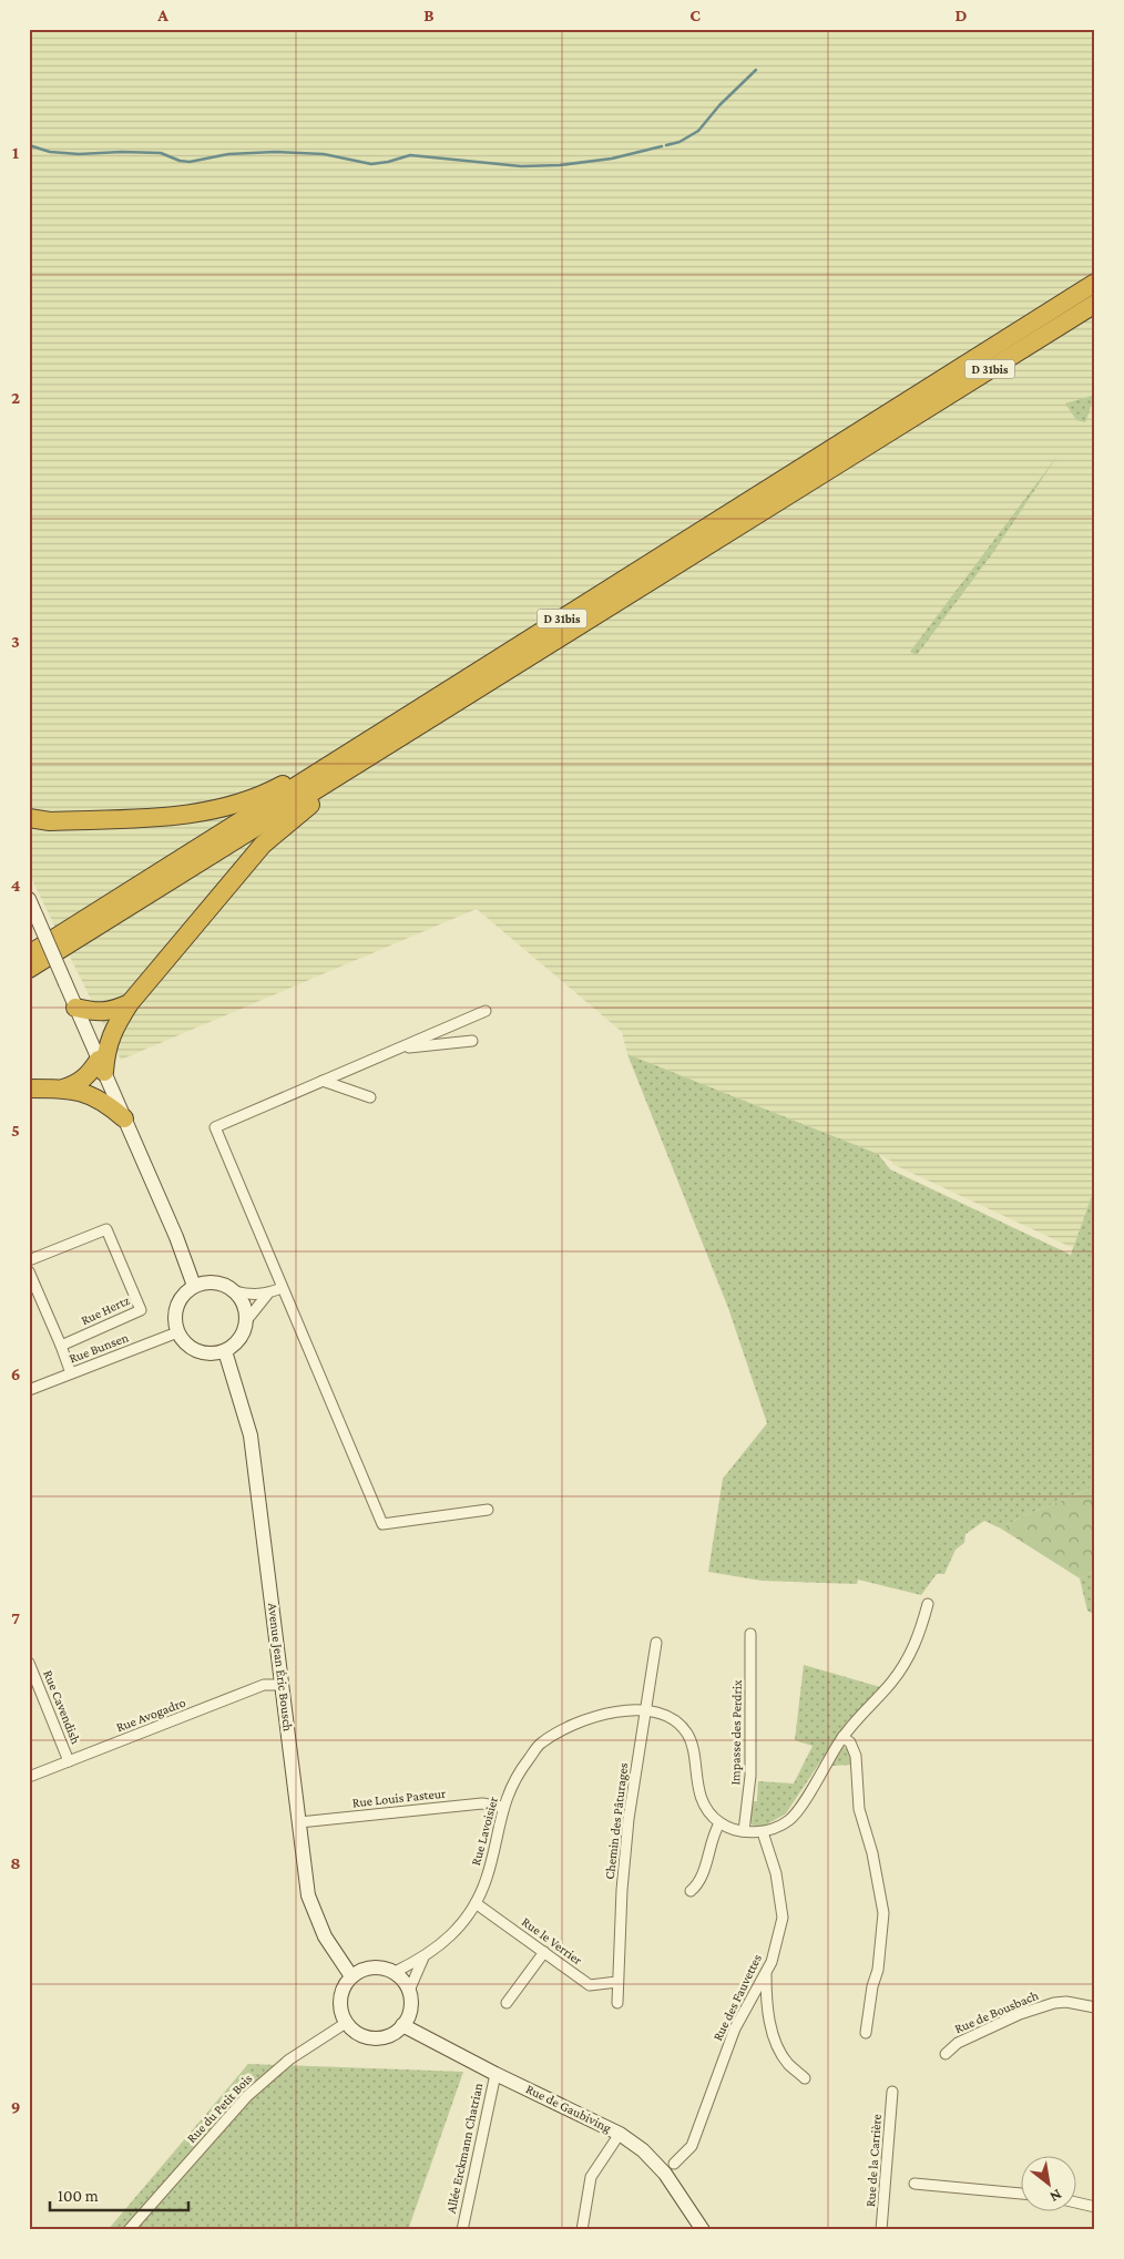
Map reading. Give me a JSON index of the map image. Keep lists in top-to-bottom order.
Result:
{
  "streets": {
    "highway": ["D 31bis"],
    "main road": ["Avenue Jean Éric Bousch", "Rue de Gaubiving"],
    "street": [
      "Rue Hertz",
      "Rue Bunsen",
      "Rue Cavendish",
      "Rue Avogadro",
      "Impasse des Perdrix",
      "Rue Louis Pasteur",
      "Chemin des Pâturages",
      "Rue Lavoisier",
      "Rue le Verrier",
      "Rue des Fauvettes",
      "Rue de Bousbach",
      "Rue du Petit Bois",
      "Allée Erckmann Chatrian",
      "Rue de la Carrière"
    ]
  },
  "crossings": [
    ["Rue Bunsen", "Avenue Jean Éric Bousch"],
    ["Avenue Jean Éric Bousch", "Rue Avogadro"],
    ["Avenue Jean Éric Bousch", "Rue Louis Pasteur"],
    ["Avenue Jean Éric Bousch", "Rue Lavoisier"],
    ["Avenue Jean Éric Bousch", "Rue du Petit Bois"],
    ["Avenue Jean Éric Bousch", "Rue de Gaubiving"],
    ["Rue Cavendish", "Rue Avogadro"],
    ["Rue Louis Pasteur", "Rue Lavoisier"],
    ["Chemin des Pâturages", "Rue Lavoisier"],
    ["Chemin des Pâturages", "Rue le Verrier"],
    ["Rue Lavoisier", "Rue le Verrier"],
    ["Rue Lavoisier", "Rue du Petit Bois"],
    ["Rue Lavoisier", "Rue de Gaubiving"],
    ["Rue du Petit Bois", "Rue de Gaubiving"],
    ["Rue de Gaubiving", "Allée Erckmann Chatrian"]
  ],
  "scale_bar": "100 m",
  "north": "bottom right",
  "grid": {
    "columns": [
      "A",
      "B",
      "C",
      "D"
    ],
    "rows": [
      "1",
      "2",
      "3",
      "4",
      "5",
      "6",
      "7",
      "8",
      "9"
    ]
  }
}
